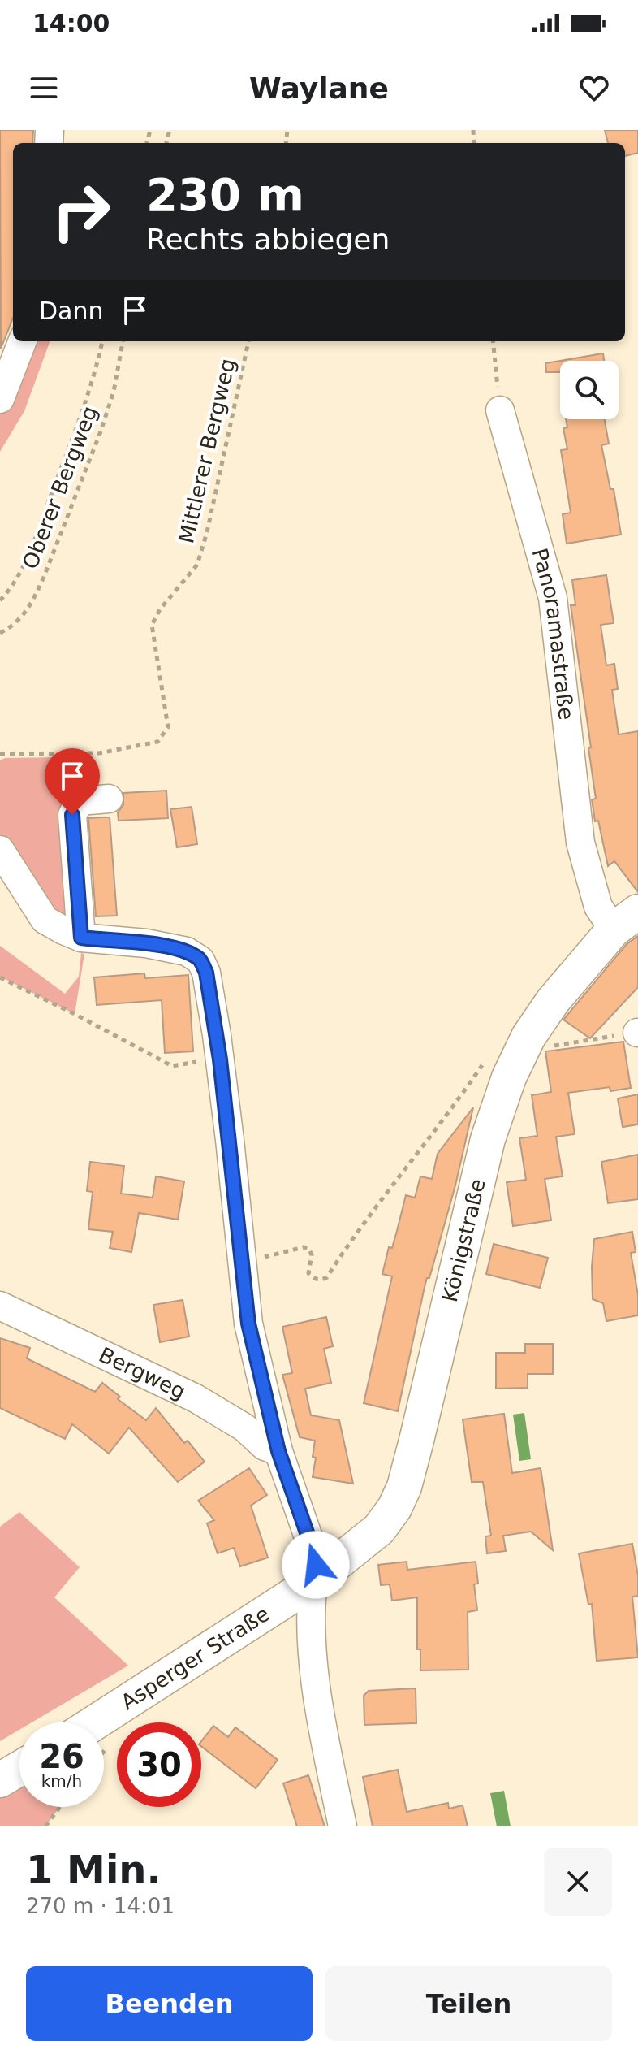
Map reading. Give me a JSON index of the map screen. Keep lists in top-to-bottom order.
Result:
{
  "streets": {
    "main road": ["Königstraße", "Asperger Straße"],
    "street": ["Panoramastraße", "Bergweg"],
    "path": ["Mittlerer Bergweg", "Oberer Bergweg"]
  },
  "crossings": [
    ["Panoramastraße", "Königstraße"],
    ["Königstraße", "Asperger Straße"]
  ],
  "page": {
    "status": "14:00",
    "header": "Waylane",
    "turn": ["230 m", "Rechts abbiegen"],
    "then": "Dann",
    "speed": "26 km/h",
    "limit": "30",
    "heading": ["1 Min.", "270 m · 14:01"],
    "buttons": ["Beenden", "Teilen"]
  }
}
